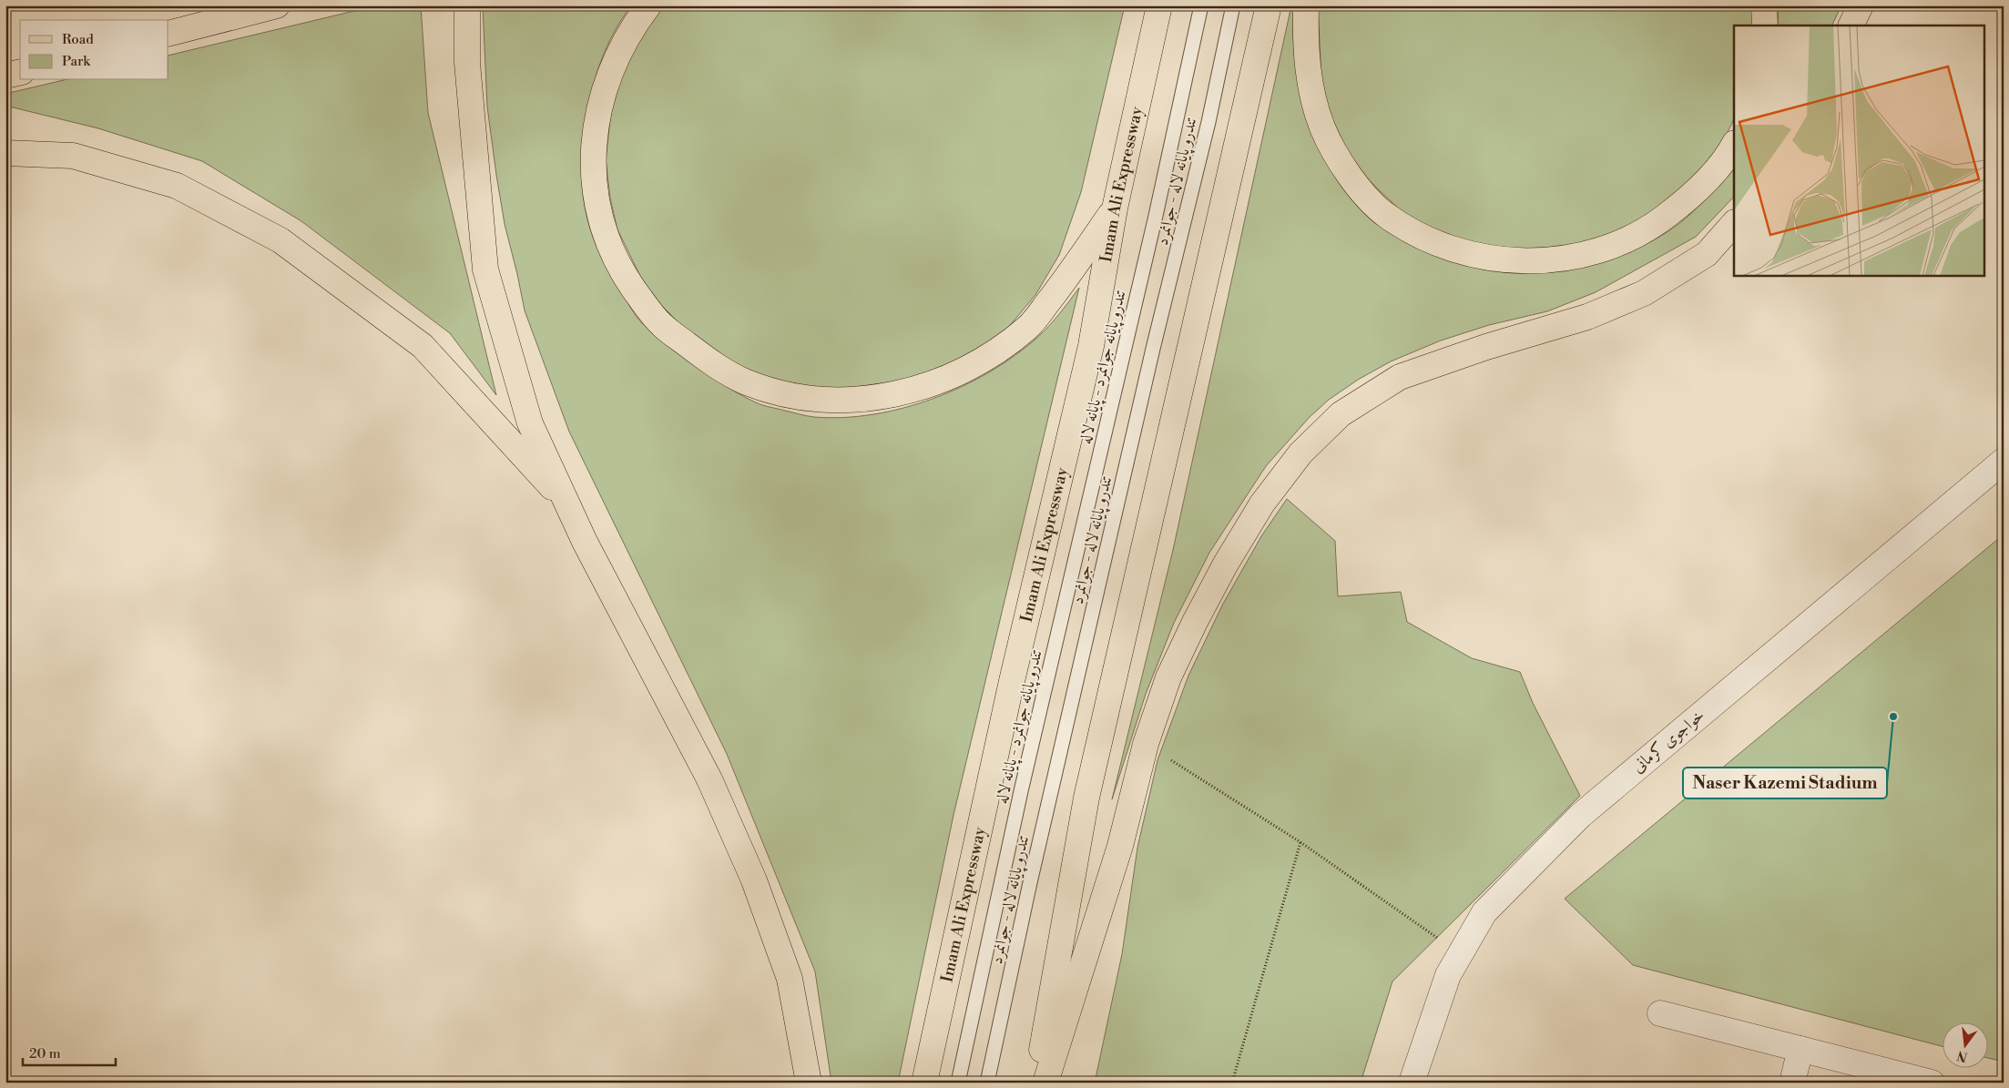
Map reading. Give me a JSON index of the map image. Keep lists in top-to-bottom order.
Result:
{
  "streets": {
    "main road": ["Imam Ali Expressway"],
    "street": ["خواجوی کرمانی"],
    "lane": ["تندرو پایانه لاله - جوانمرد", "تندرو پایانه جوانمرد - پایانه لاله"]
  },
  "places": ["Naser Kazemi Stadium"],
  "legend": ["Road", "Park"],
  "scale_bar": "20 m",
  "north": "bottom"
}
